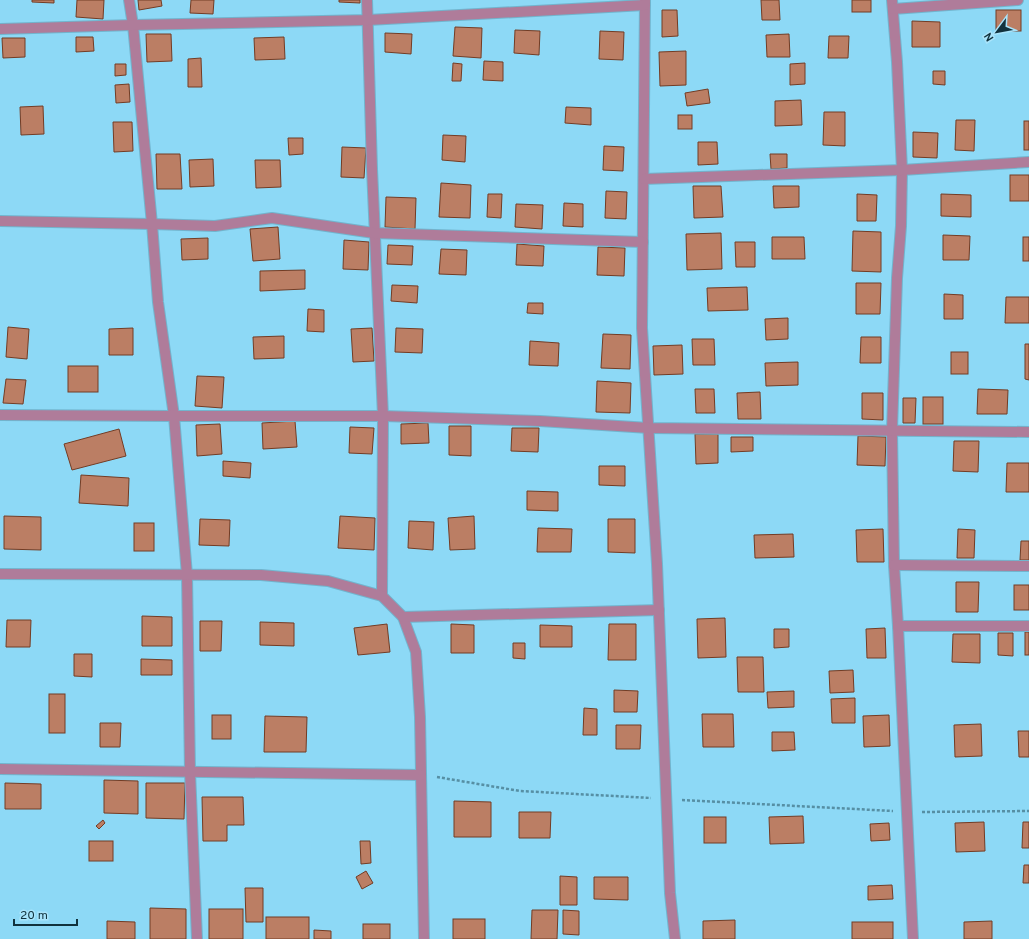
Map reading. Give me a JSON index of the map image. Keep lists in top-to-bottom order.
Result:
{
  "scale_bar": "20 m",
  "north": "bottom left"
}
